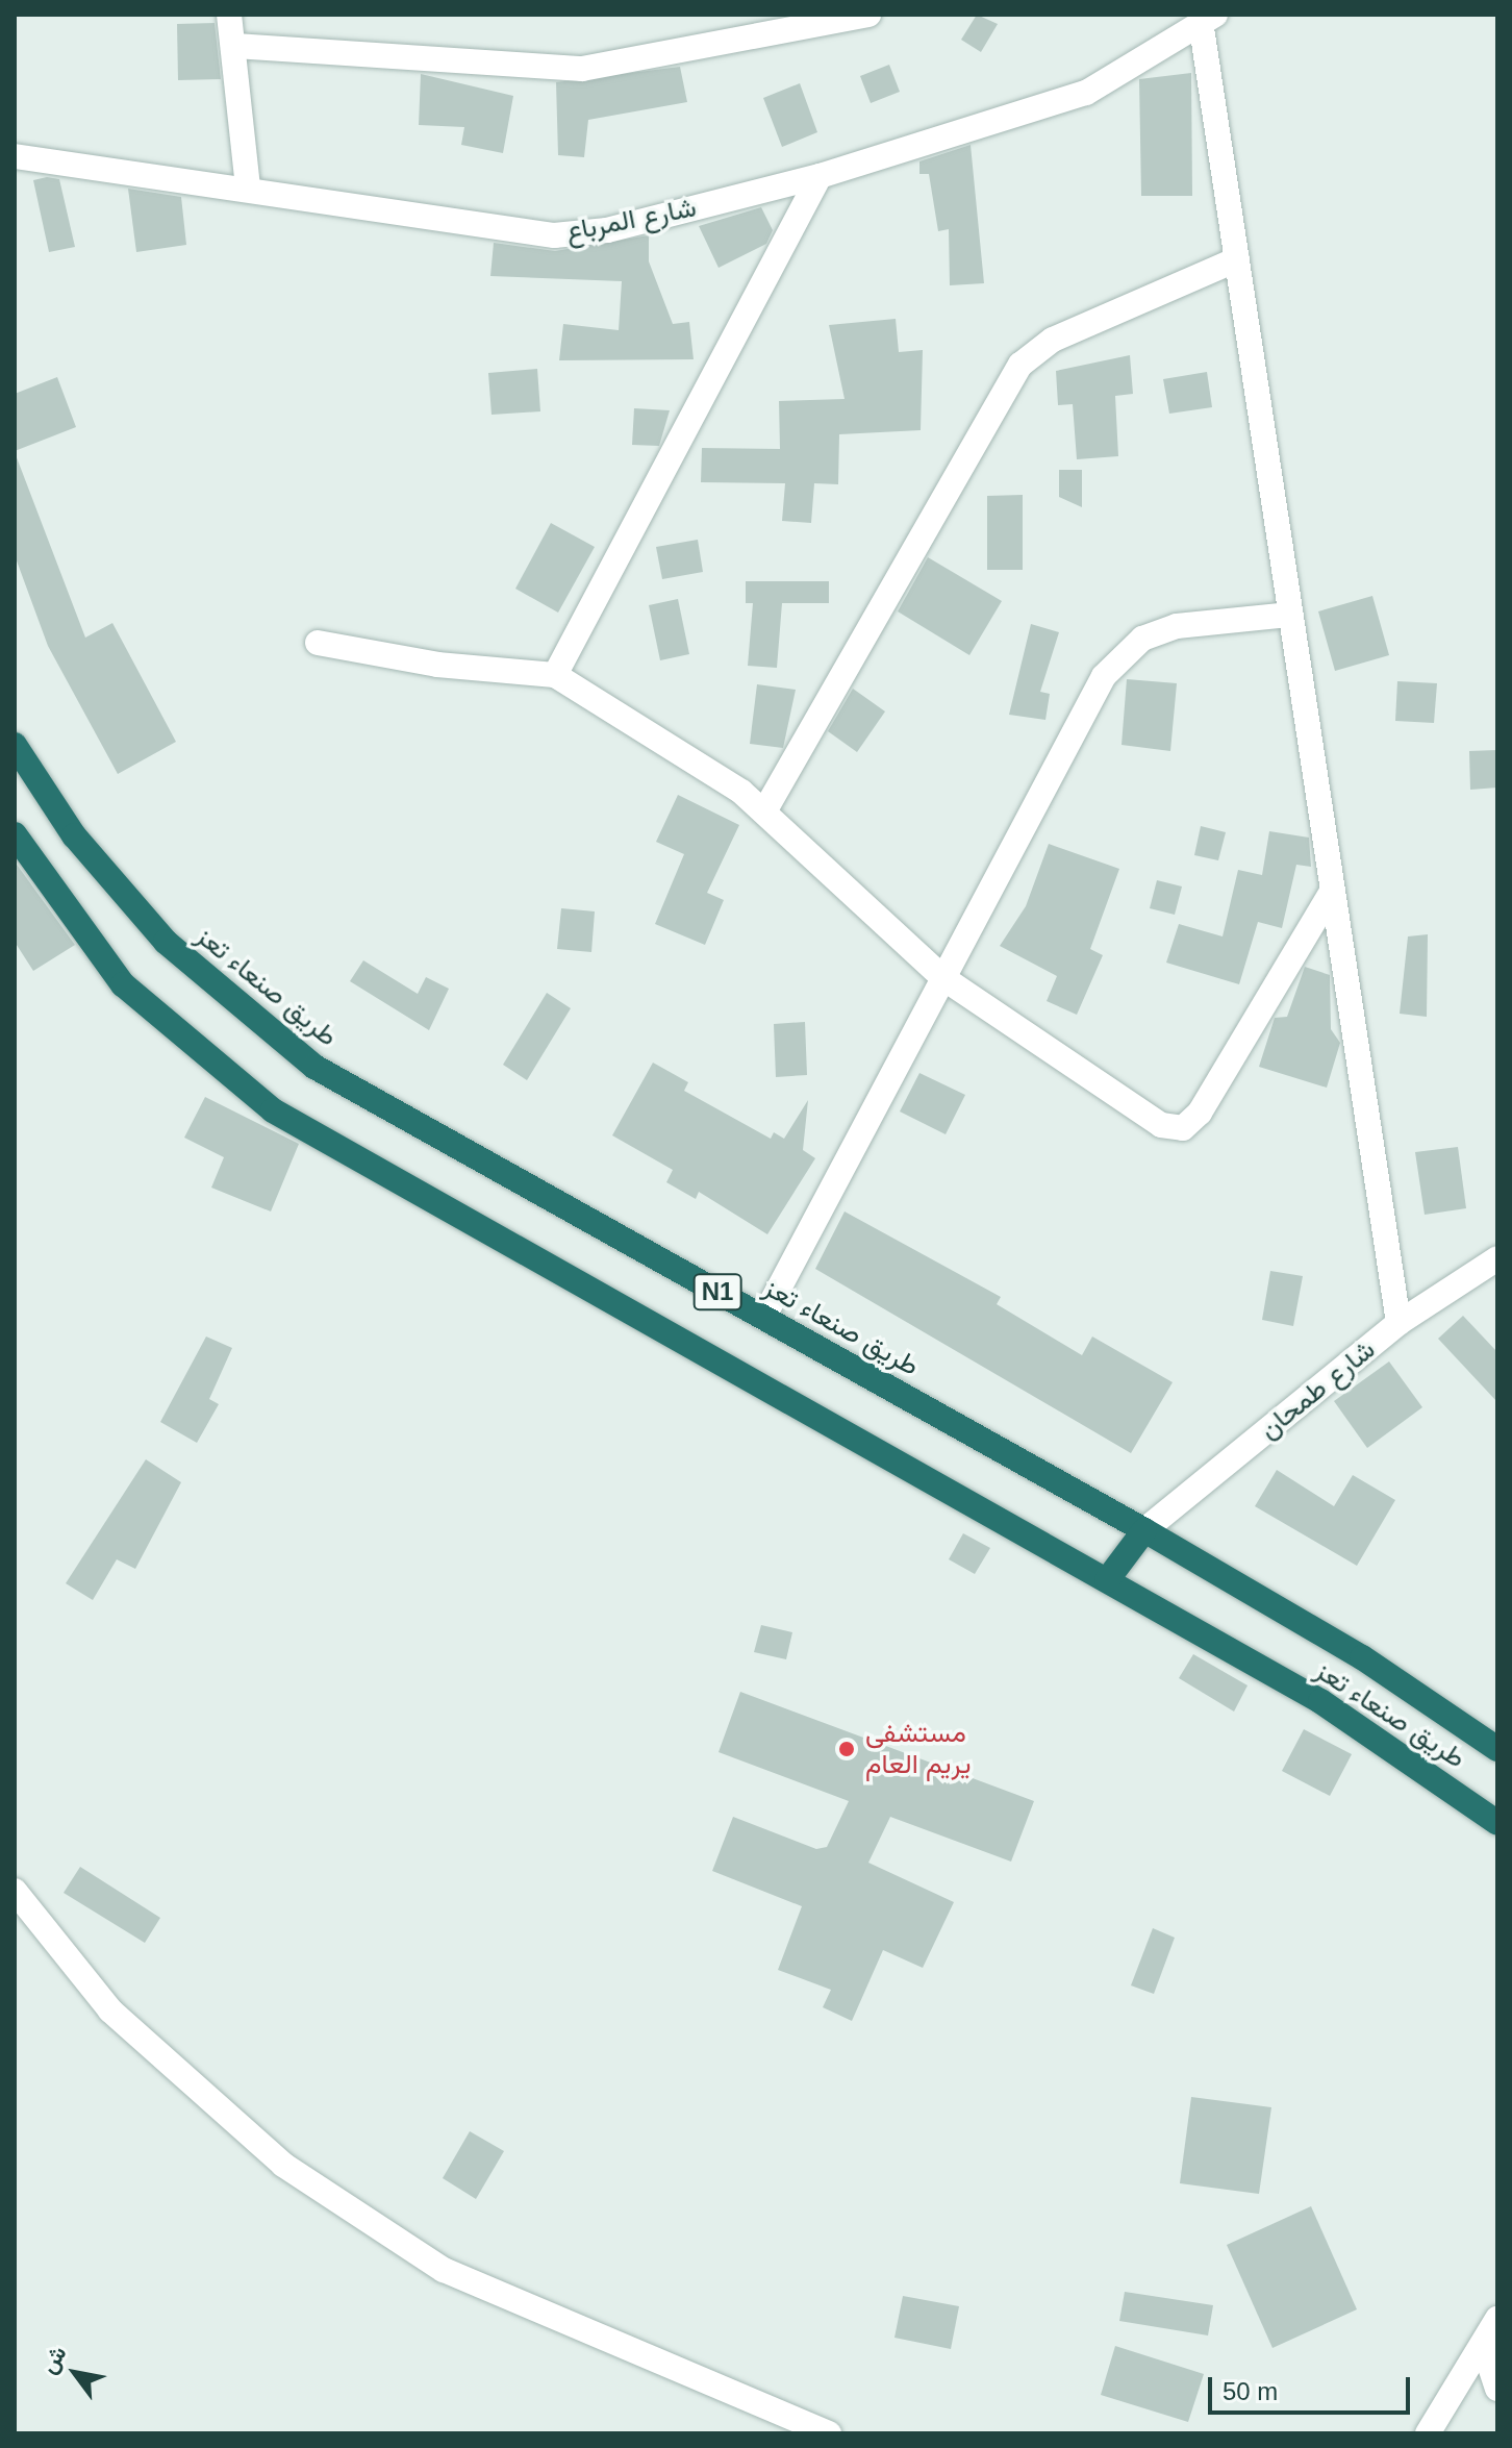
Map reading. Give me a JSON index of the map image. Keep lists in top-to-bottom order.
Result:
{
  "streets": {
    "highway": ["طريق صنعاء تعز", "N1"],
    "street": ["شارع المرباع", "شارع طمحان"]
  },
  "crossings": [
    ["طريق صنعاء تعز", "شارع طمحان"]
  ],
  "places": ["مستشفى يريم العام"],
  "scale_bar": "50 m",
  "north": "top left"
}
